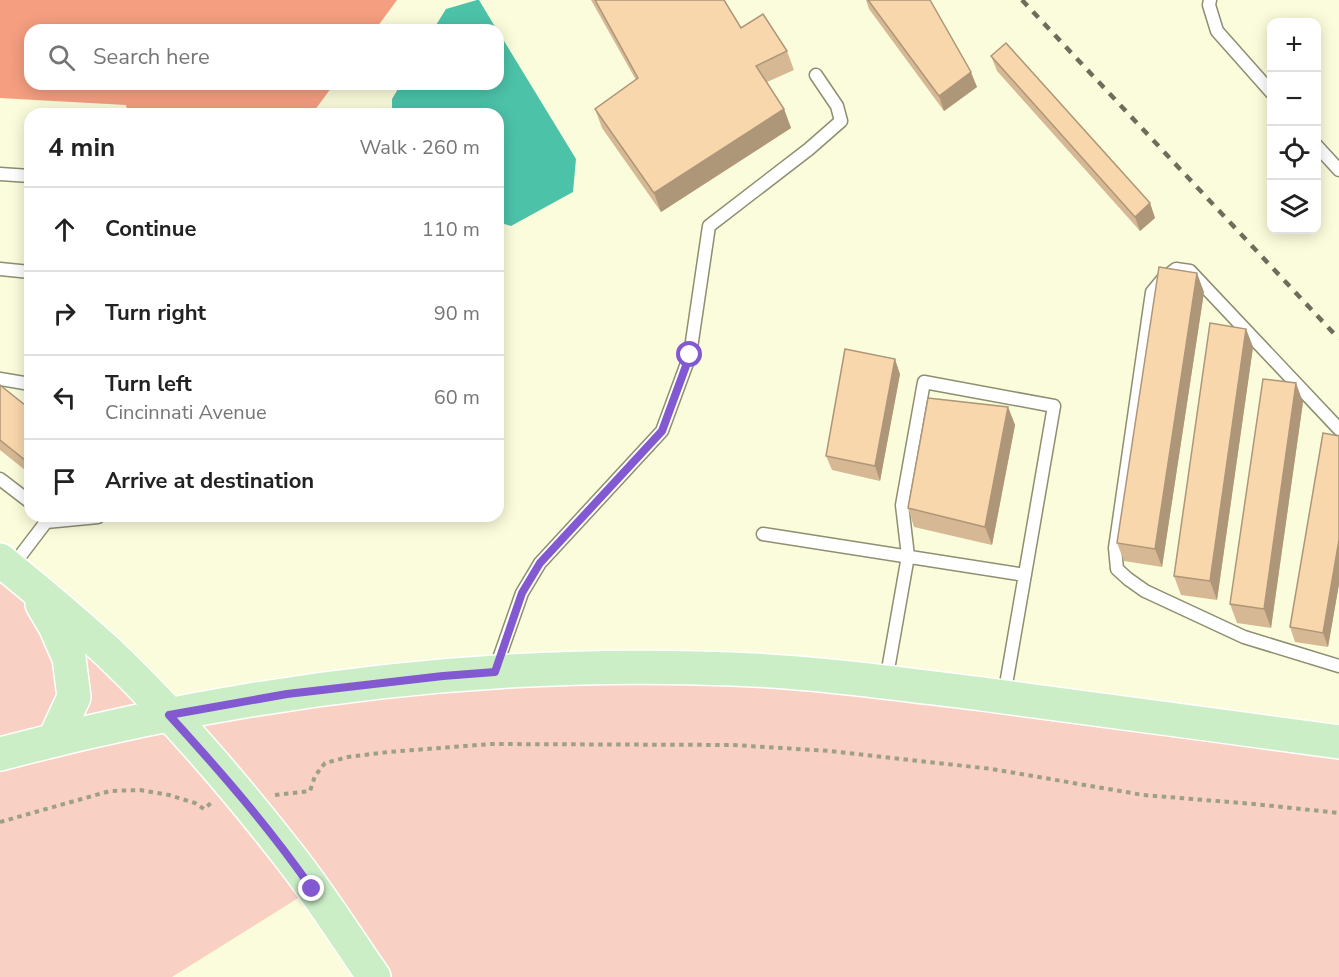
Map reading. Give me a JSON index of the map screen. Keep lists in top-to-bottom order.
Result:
{
  "page": {
    "map_buttons": ["+", "−"],
    "search": "Search here",
    "heading": ["4 min", "Walk · 260 m"],
    "list": [
      ["Continue", "110 m"],
      ["Turn right", "90 m"],
      ["Turn left", "Cincinnati Avenue", "60 m"],
      "Arrive at destination"
    ]
  }
}
